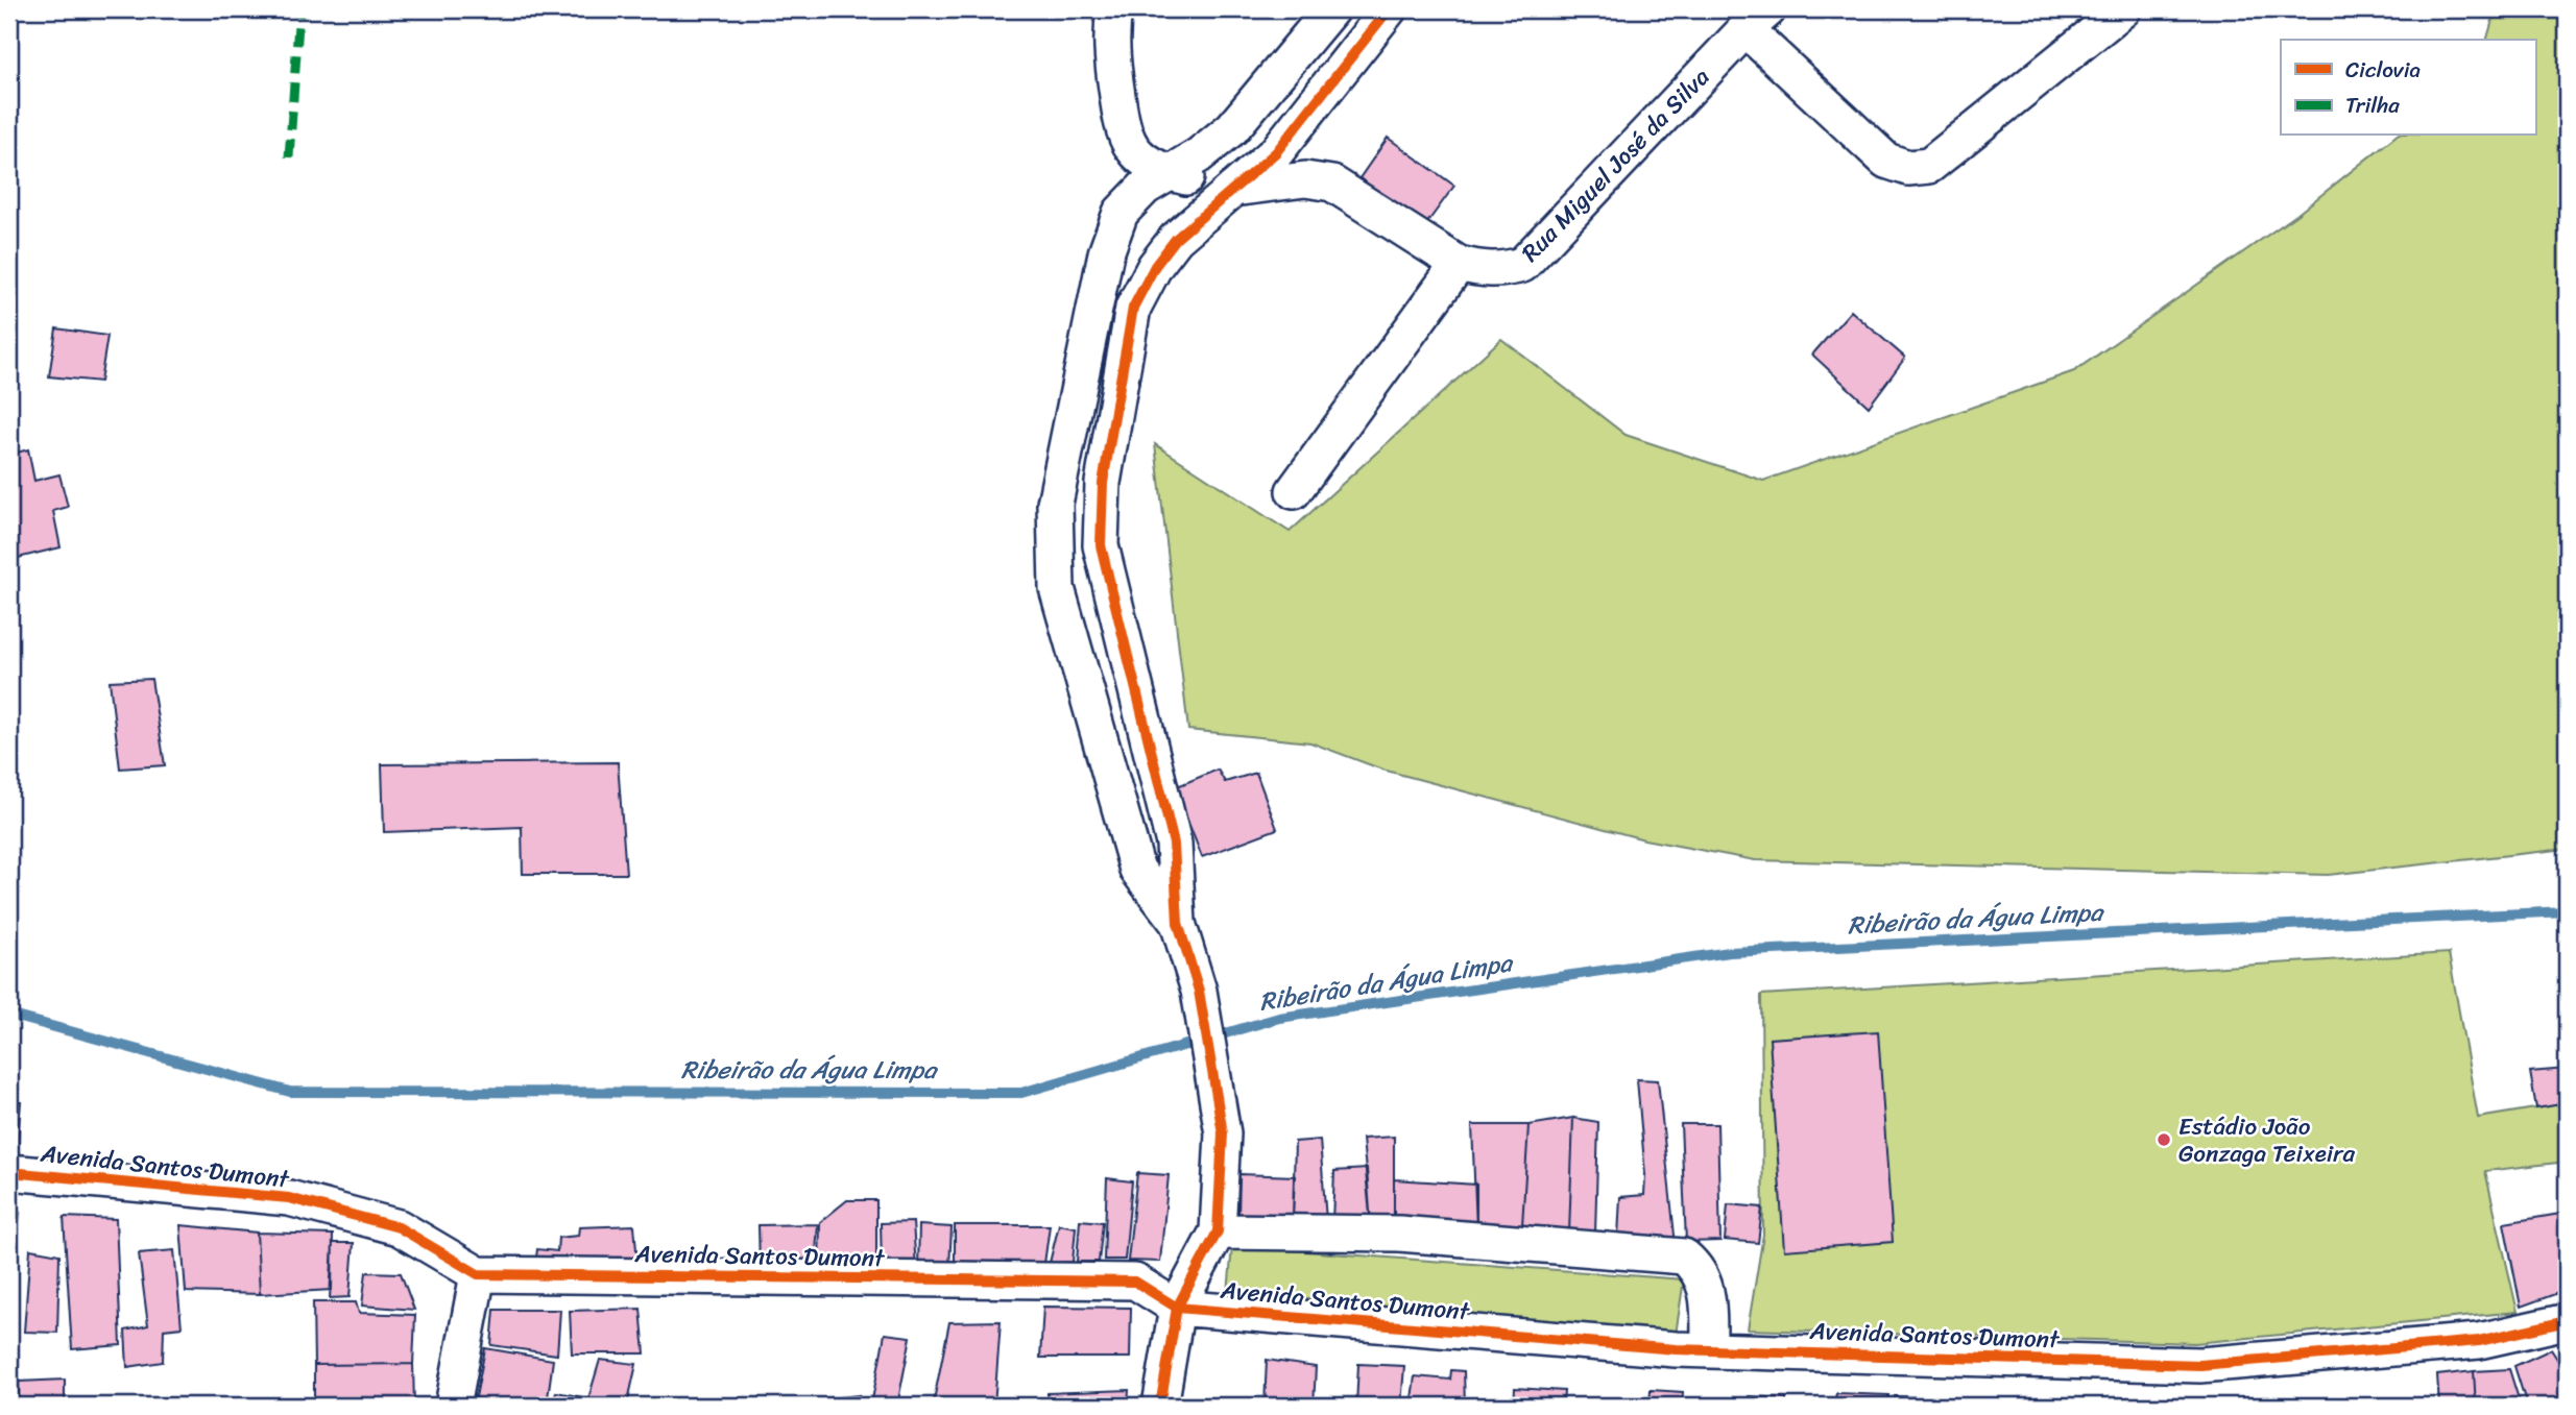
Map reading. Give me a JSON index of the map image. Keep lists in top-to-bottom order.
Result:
{
  "streets": {
    "street": ["Rua Miguel José da Silva", "Avenida Santos Dumont"]
  },
  "water": ["Ribeirão da Água Limpa"],
  "places": ["Estádio João Gonzaga Teixeira"],
  "legend": ["Ciclovia", "Trilha"]
}
